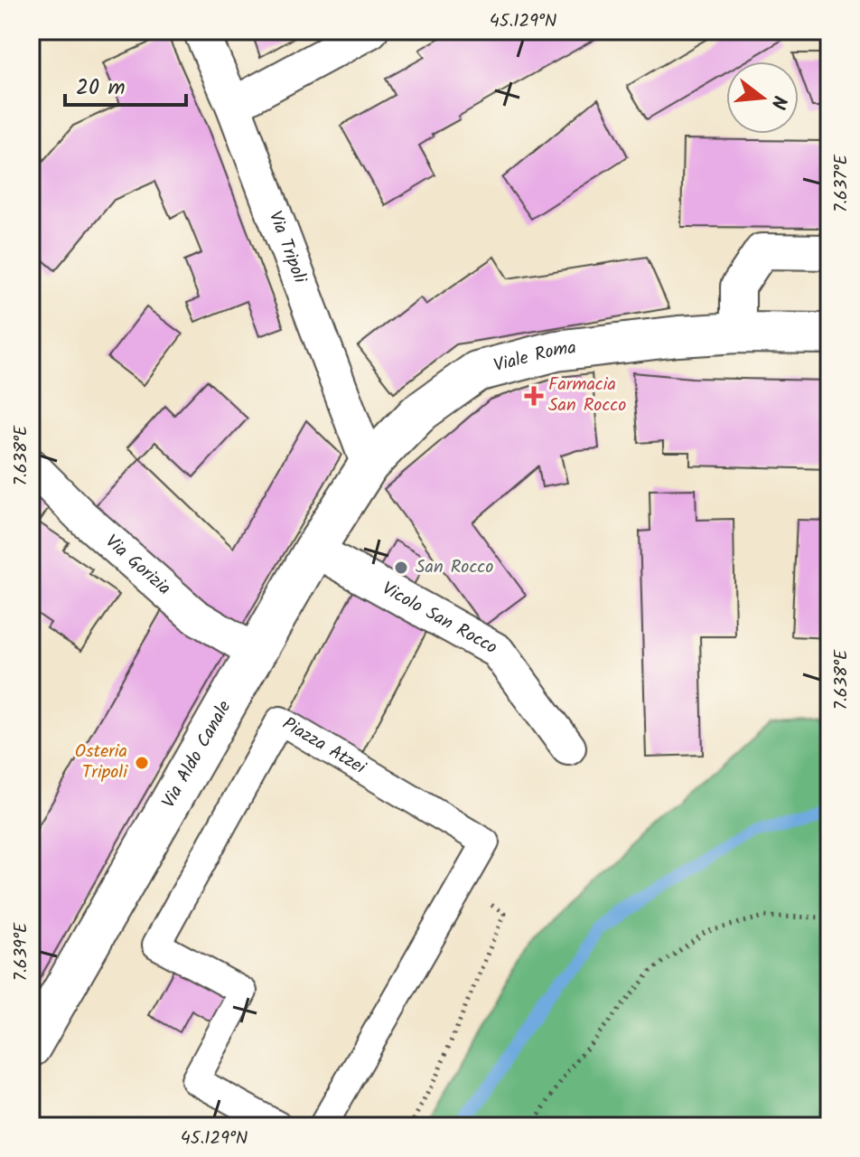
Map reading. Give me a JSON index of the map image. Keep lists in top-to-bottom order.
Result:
{
  "streets": {
    "street": [
      "Via Tripoli",
      "Viale Roma",
      "Via Gorizia",
      "Vicolo San Rocco",
      "Piazza Atzei",
      "Via Aldo Canale"
    ]
  },
  "crossings": [
    ["Via Tripoli", "Viale Roma"],
    ["Via Tripoli", "Via Aldo Canale"],
    ["Viale Roma", "Via Aldo Canale"],
    ["Via Gorizia", "Via Aldo Canale"],
    ["Vicolo San Rocco", "Via Aldo Canale"]
  ],
  "places": {
    "health": ["Farmacia San Rocco"],
    "other": ["San Rocco", "Osteria Tripoli"]
  },
  "scale_bar": "20 m",
  "north": "right",
  "coordinates": [
    "45.129°N",
    "7.637°E",
    "7.638°E",
    "7.639°E"
  ]
}
